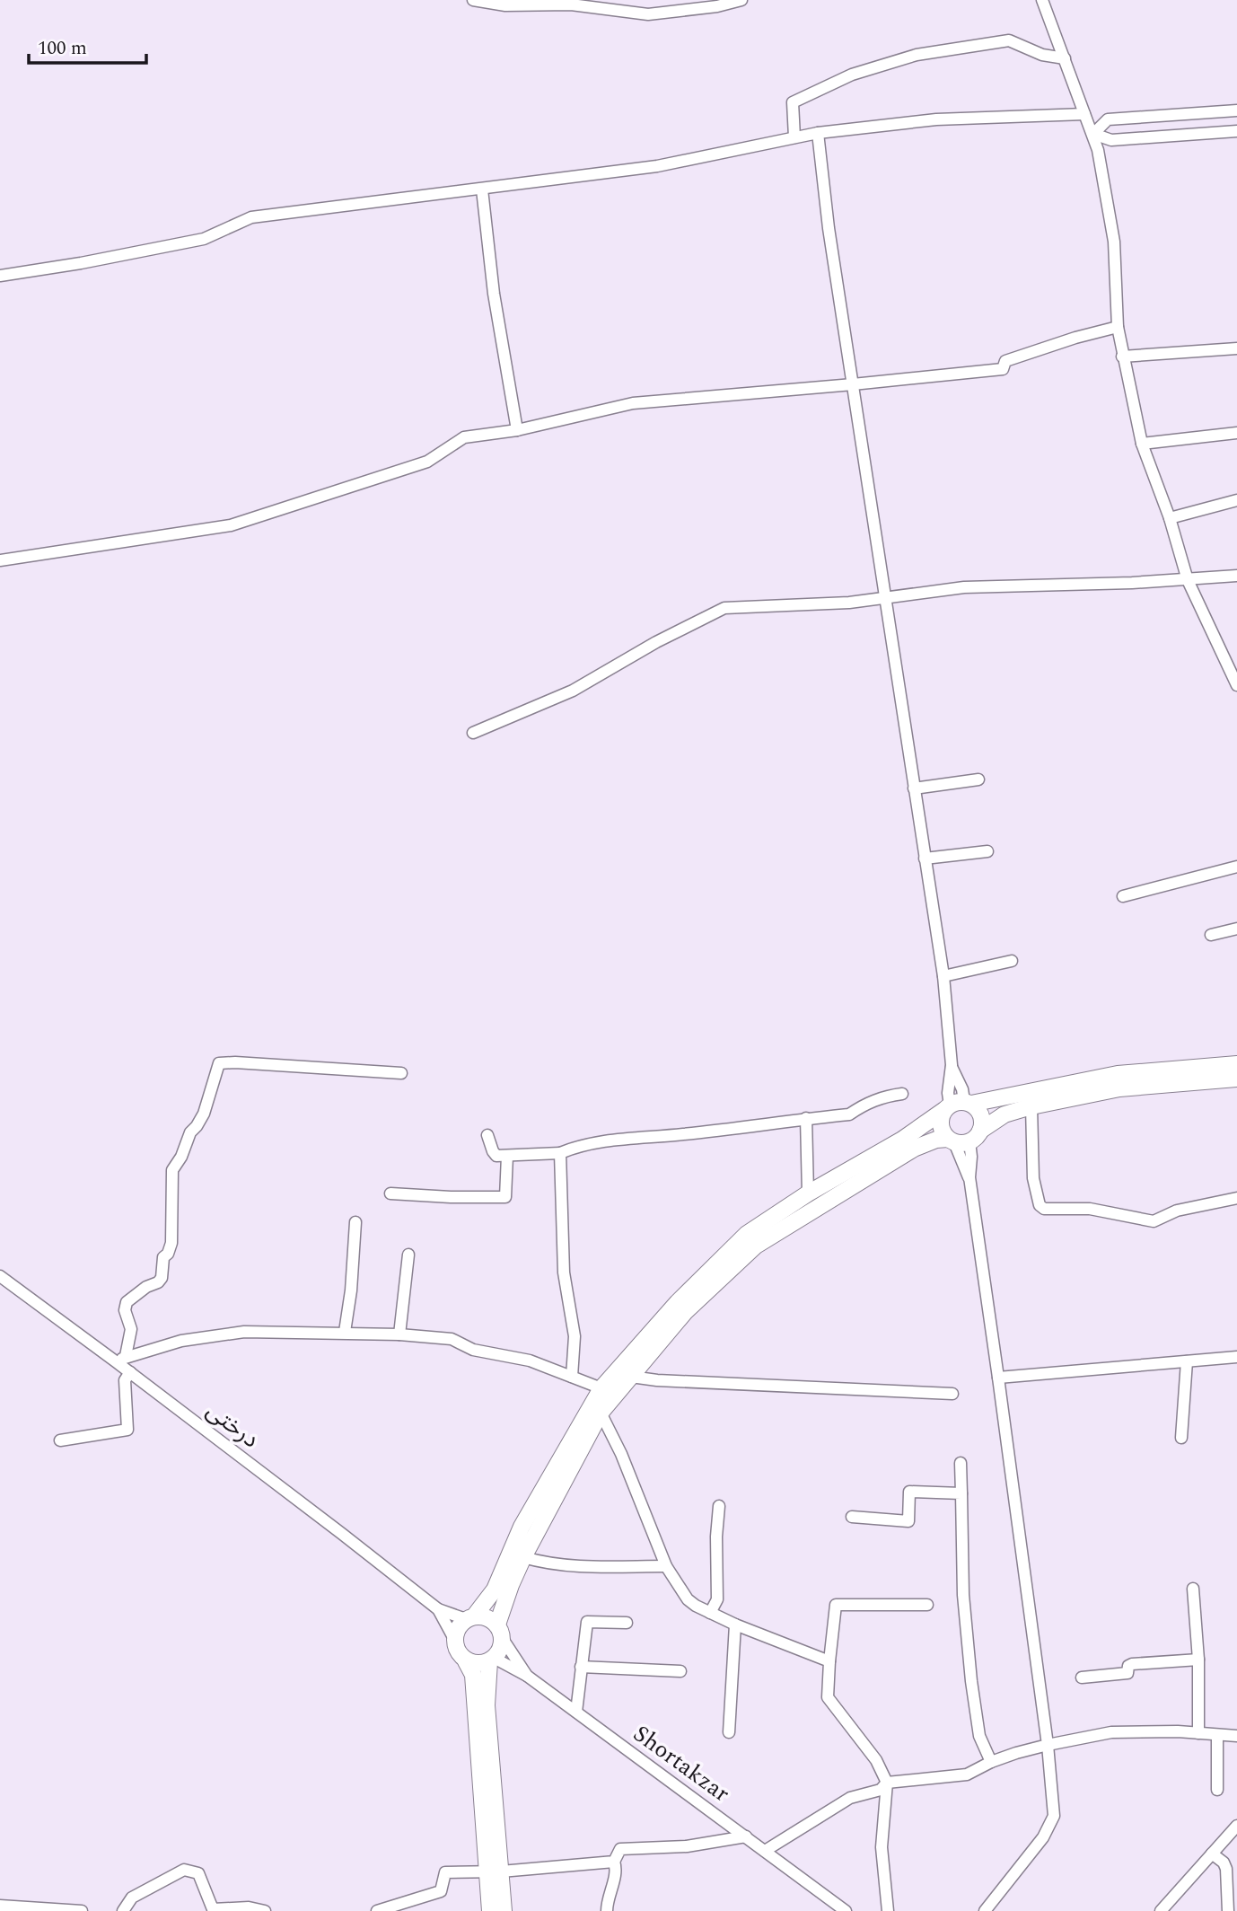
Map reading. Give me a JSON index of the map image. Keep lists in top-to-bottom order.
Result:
{
  "streets": {
    "street": ["درختی", "Shortakzar"]
  },
  "scale_bar": "100 m"
}
